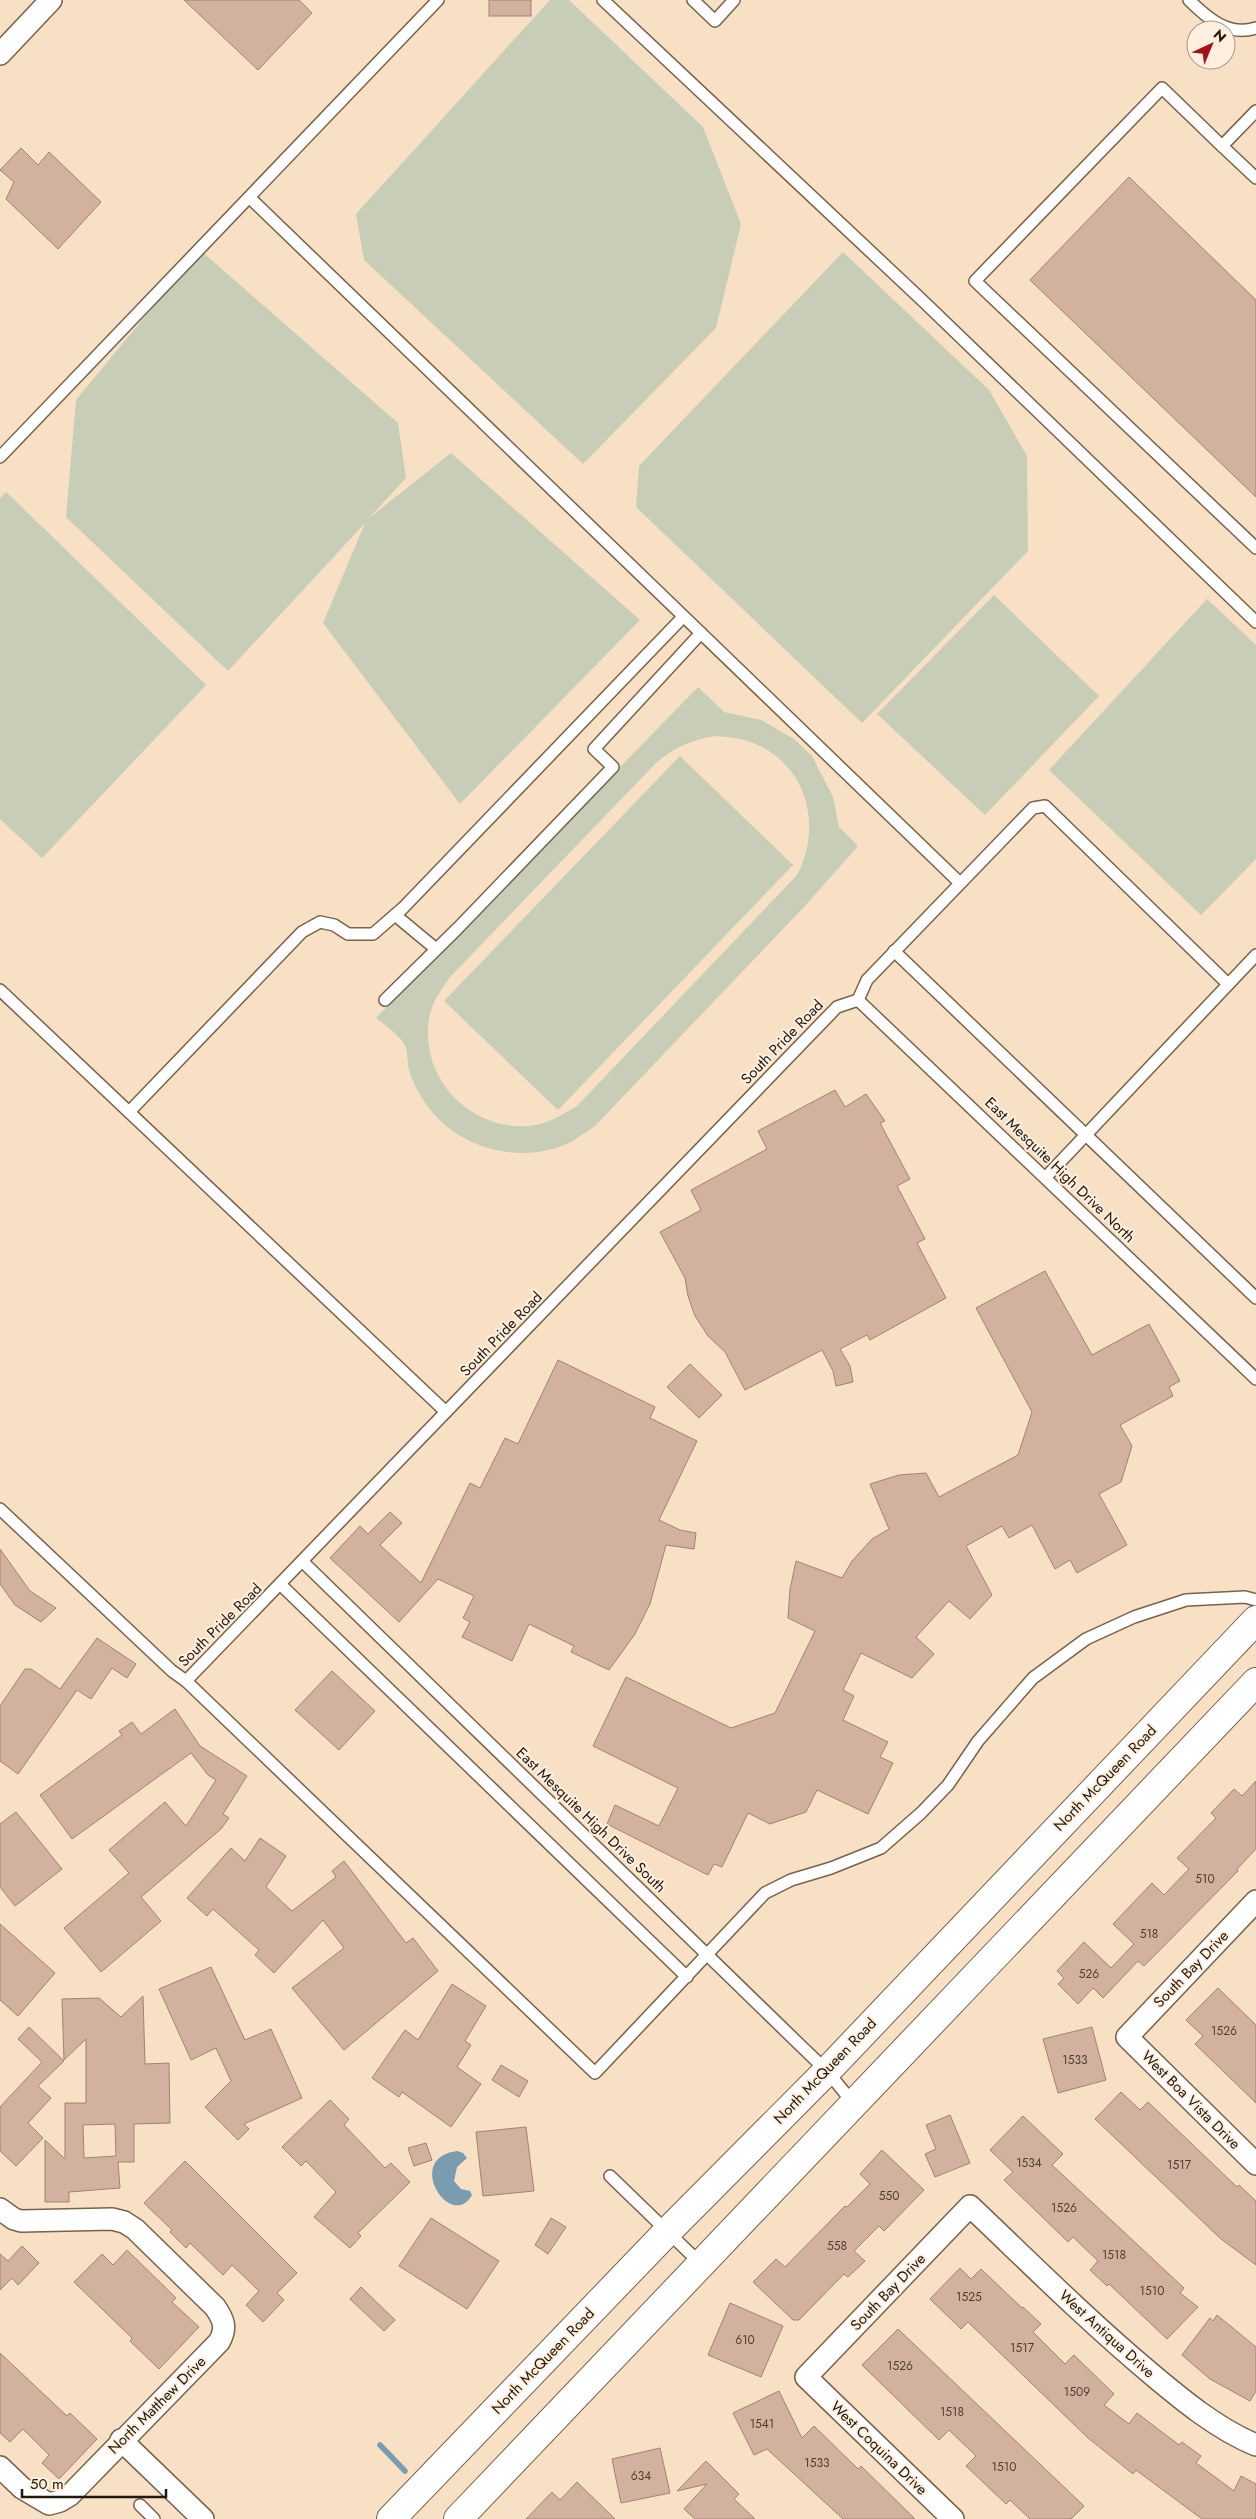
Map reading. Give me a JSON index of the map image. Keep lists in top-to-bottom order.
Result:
{
  "streets": {
    "main road": ["North McQueen Road"],
    "street": [
      "South Bay Drive",
      "West Boa Vista Drive",
      "West Antiqua Drive",
      "North Matthew Drive",
      "West Coquina Drive"
    ],
    "lane": ["South Pride Road", "East Mesquite High Drive North", "East Mesquite High Drive South"]
  },
  "crossings": [
    ["South Pride Road", "East Mesquite High Drive North"],
    ["South Pride Road", "East Mesquite High Drive South"],
    ["North McQueen Road", "East Mesquite High Drive South"],
    ["South Bay Drive", "West Boa Vista Drive"],
    ["South Bay Drive", "West Antiqua Drive"],
    ["South Bay Drive", "West Coquina Drive"]
  ],
  "house_numbers": [
    "510",
    "518",
    "526",
    "1526",
    "1533",
    "1534",
    "1517",
    "550",
    "1526",
    "558",
    "1518",
    "1510",
    "1525",
    "610",
    "1517",
    "1526",
    "1509",
    "1518",
    "1541",
    "1533",
    "1510",
    "634"
  ],
  "scale_bar": "50 m",
  "north": "top right"
}
